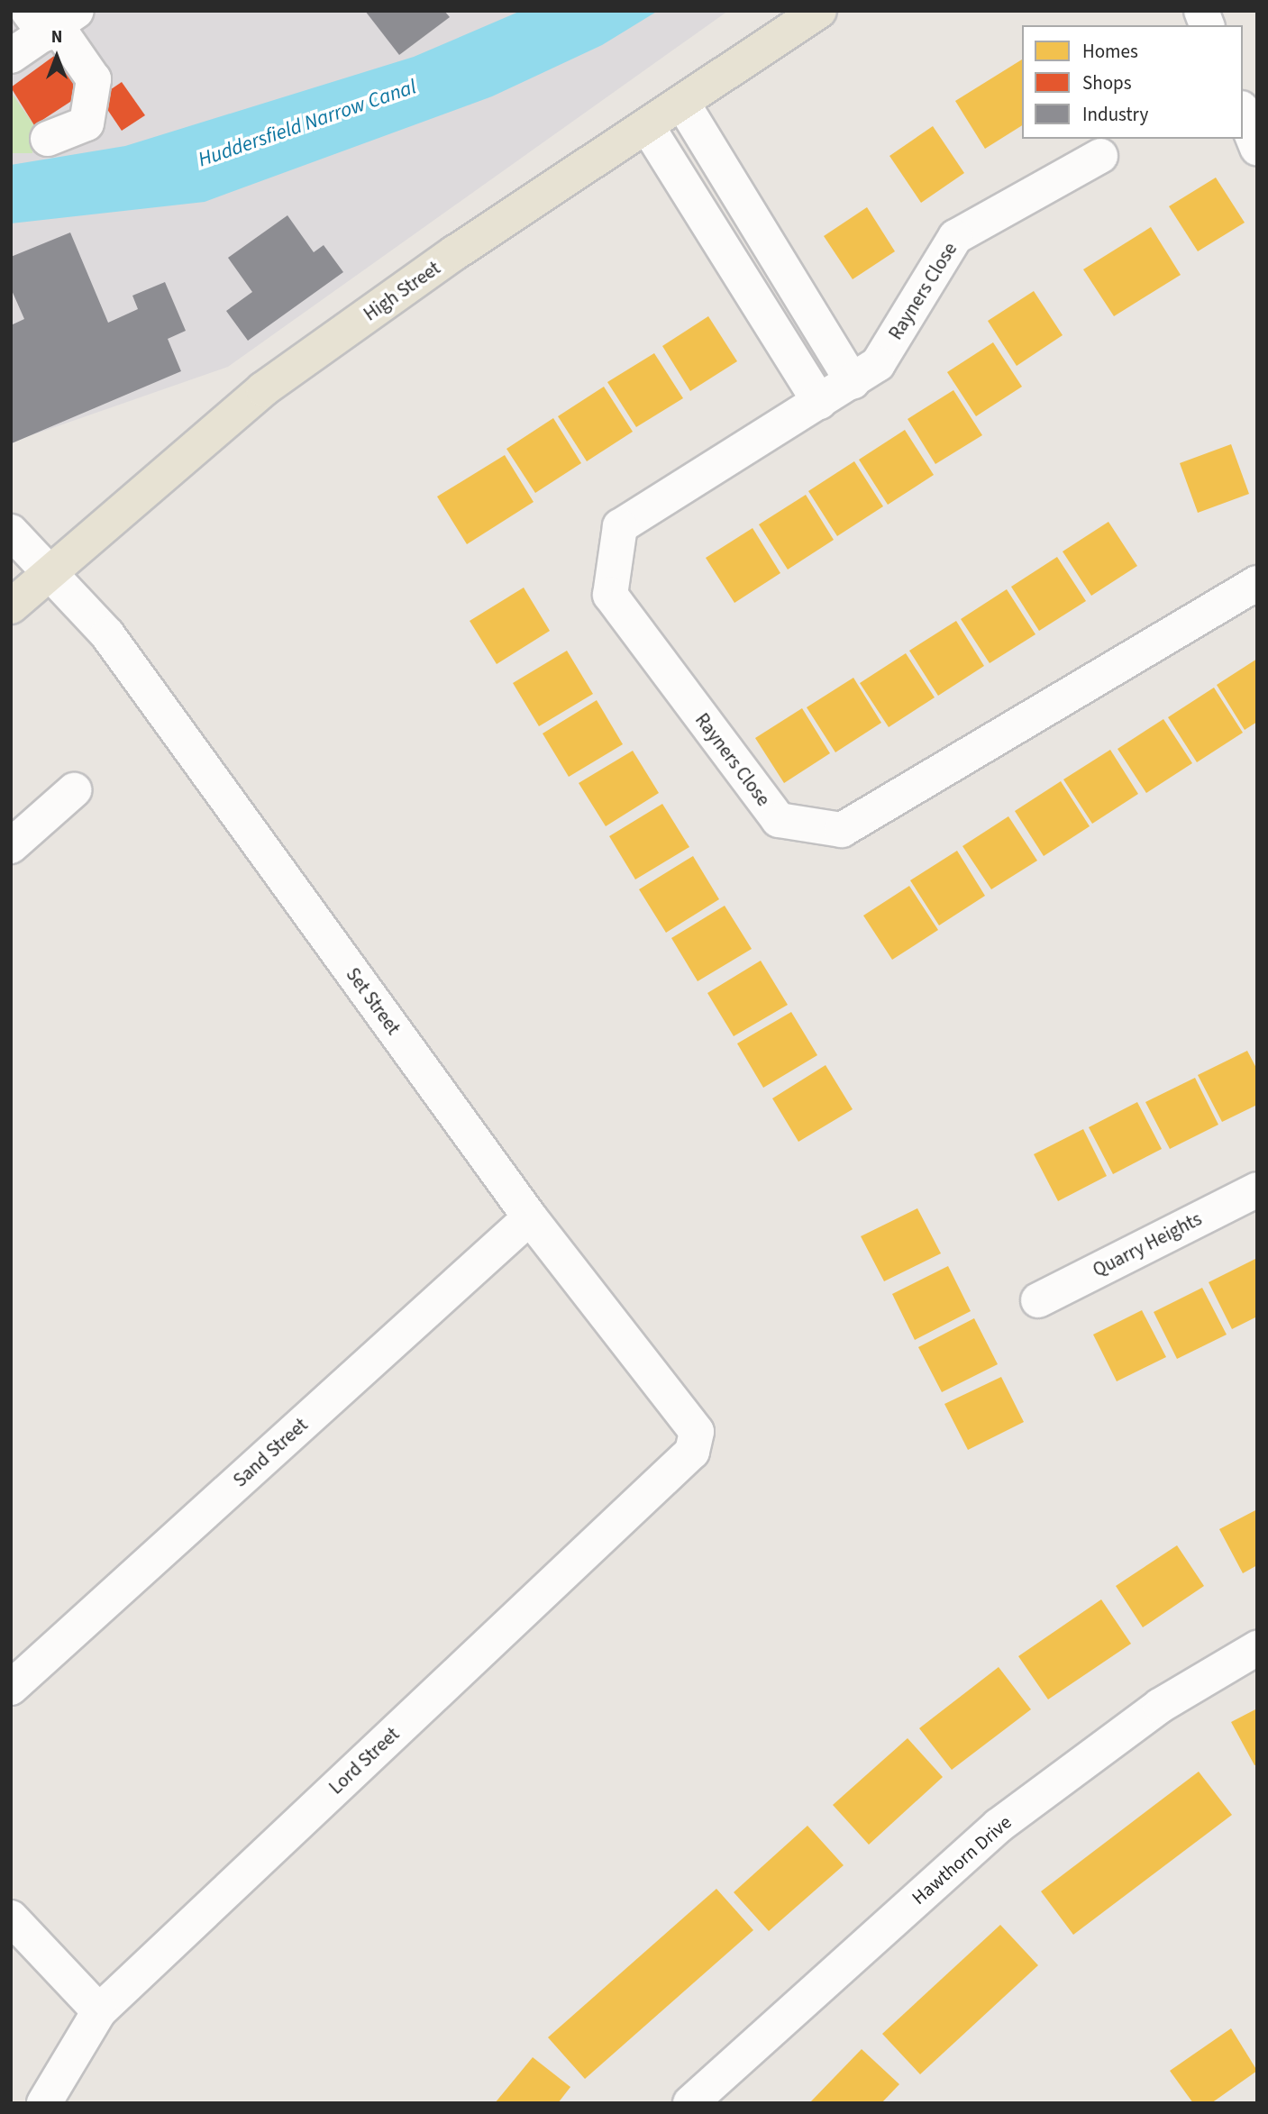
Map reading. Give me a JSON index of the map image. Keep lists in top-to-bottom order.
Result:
{
  "streets": {
    "main road": ["High Street"],
    "street": [
      "Rayners Close",
      "Set Street",
      "Quarry Heights",
      "Sand Street",
      "Lord Street",
      "Hawthorn Drive"
    ]
  },
  "crossings": [
    ["High Street", "Set Street"],
    ["Set Street", "Sand Street"],
    ["Set Street", "Lord Street"]
  ],
  "water": ["Huddersfield Narrow Canal"],
  "legend": ["Homes", "Shops", "Industry"],
  "north": "top"
}
